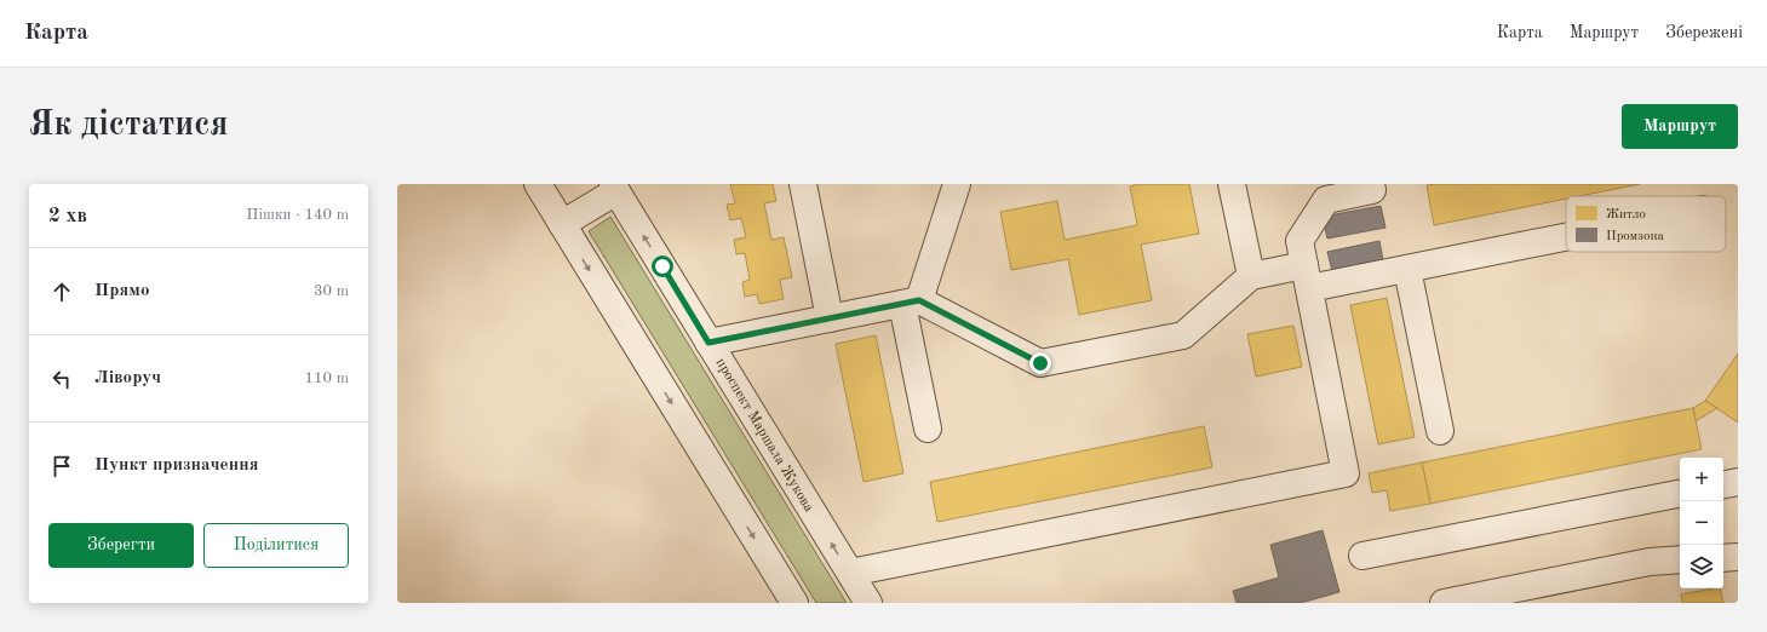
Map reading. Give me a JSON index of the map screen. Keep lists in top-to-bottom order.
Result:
{
  "streets": {
    "street": ["проспект Маршала Жукова"]
  },
  "legend": ["Житло", "Промзона"],
  "page": {
    "header": "Карта",
    "nav": ["Карта", "Маршрут", "Збережені"],
    "buttons": [
      "Маршрут",
      ["Зберегти", "Поділитися"]
    ],
    "title": "Як дістатися",
    "heading": ["2 хв", "Пішки · 140 m"],
    "list": [
      ["Прямо", "30 m"],
      ["Ліворуч", "110 m"],
      "Пункт призначення"
    ],
    "map_buttons": ["+", "−"]
  }
}
